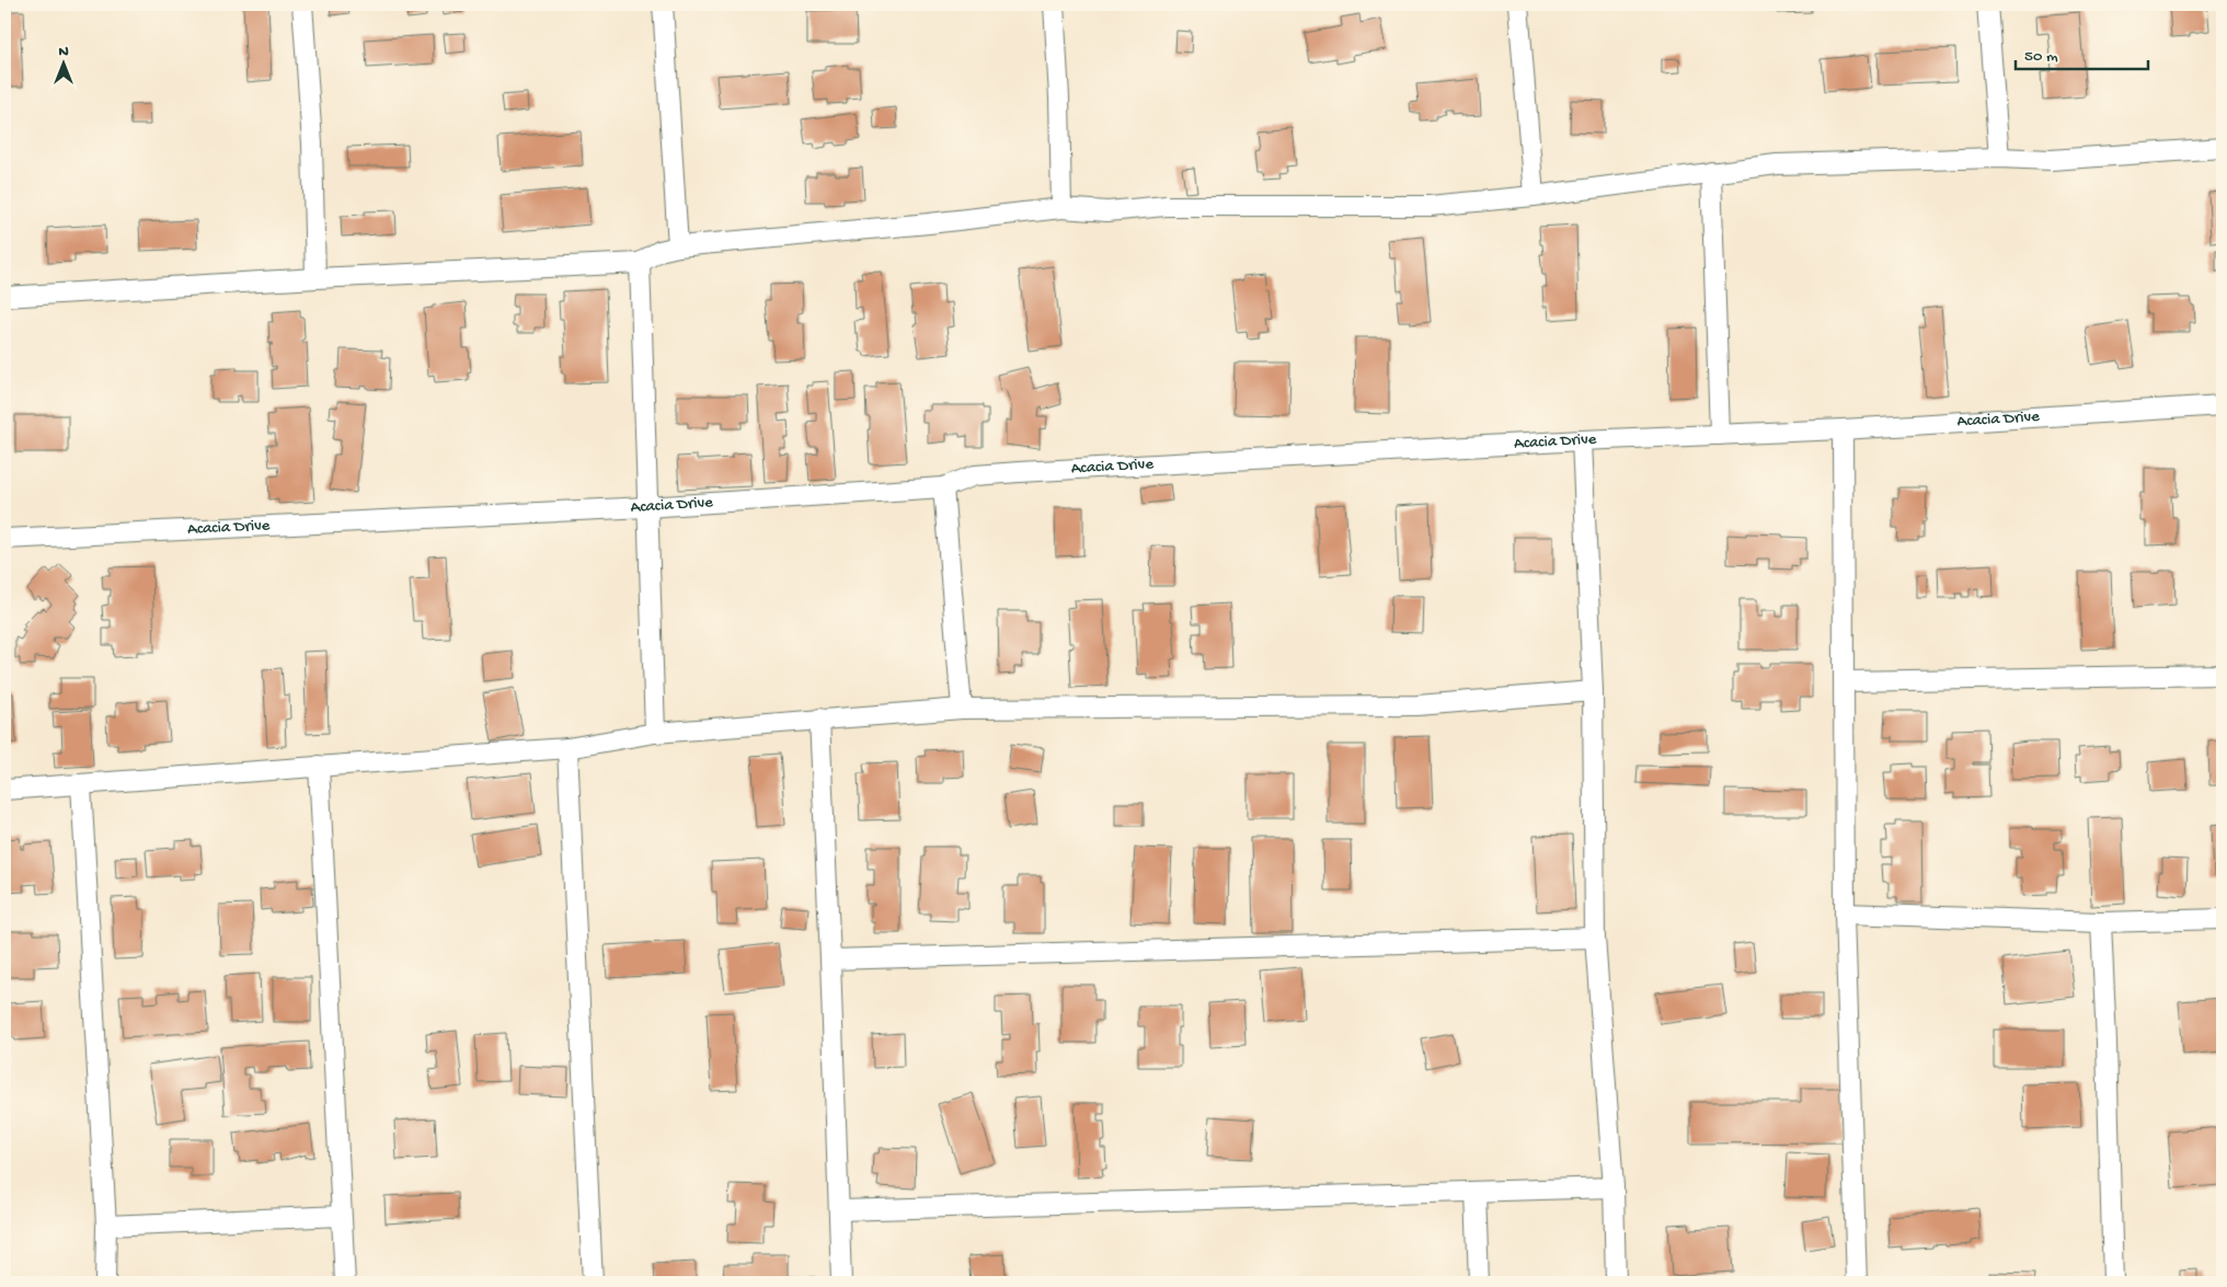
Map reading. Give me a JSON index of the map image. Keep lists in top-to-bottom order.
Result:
{
  "streets": {
    "street": ["Acacia Drive"]
  },
  "scale_bar": "50 m",
  "north": "top"
}
